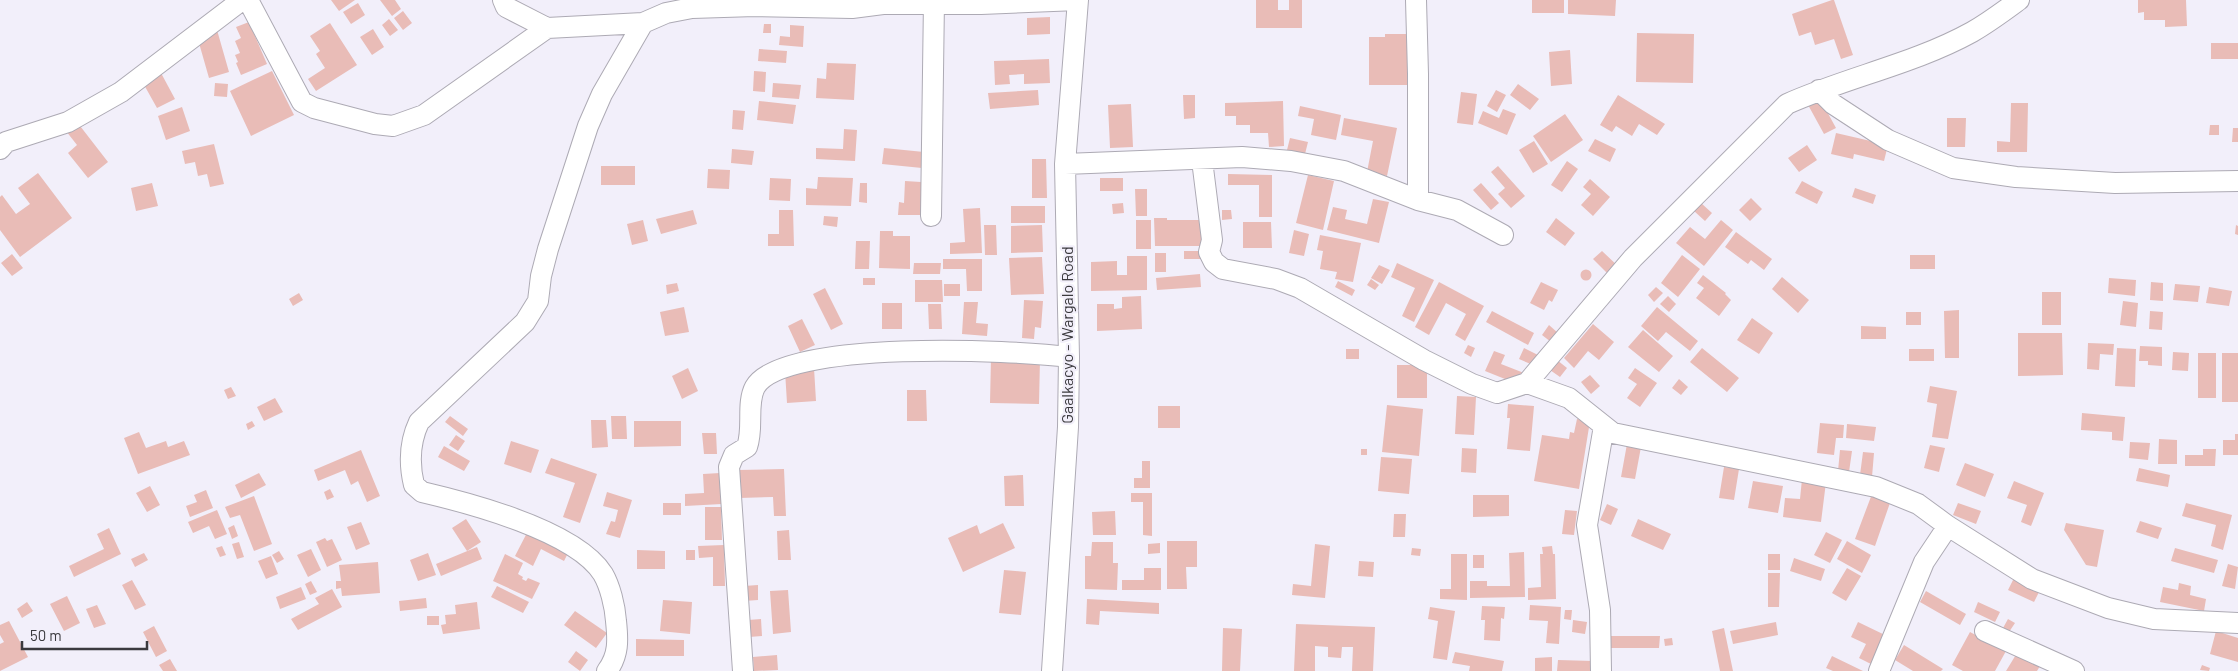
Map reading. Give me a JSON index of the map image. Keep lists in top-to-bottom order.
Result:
{
  "streets": {
    "street": ["Gaalkacyo - Wargalo Road"]
  },
  "scale_bar": "50 m"
}
